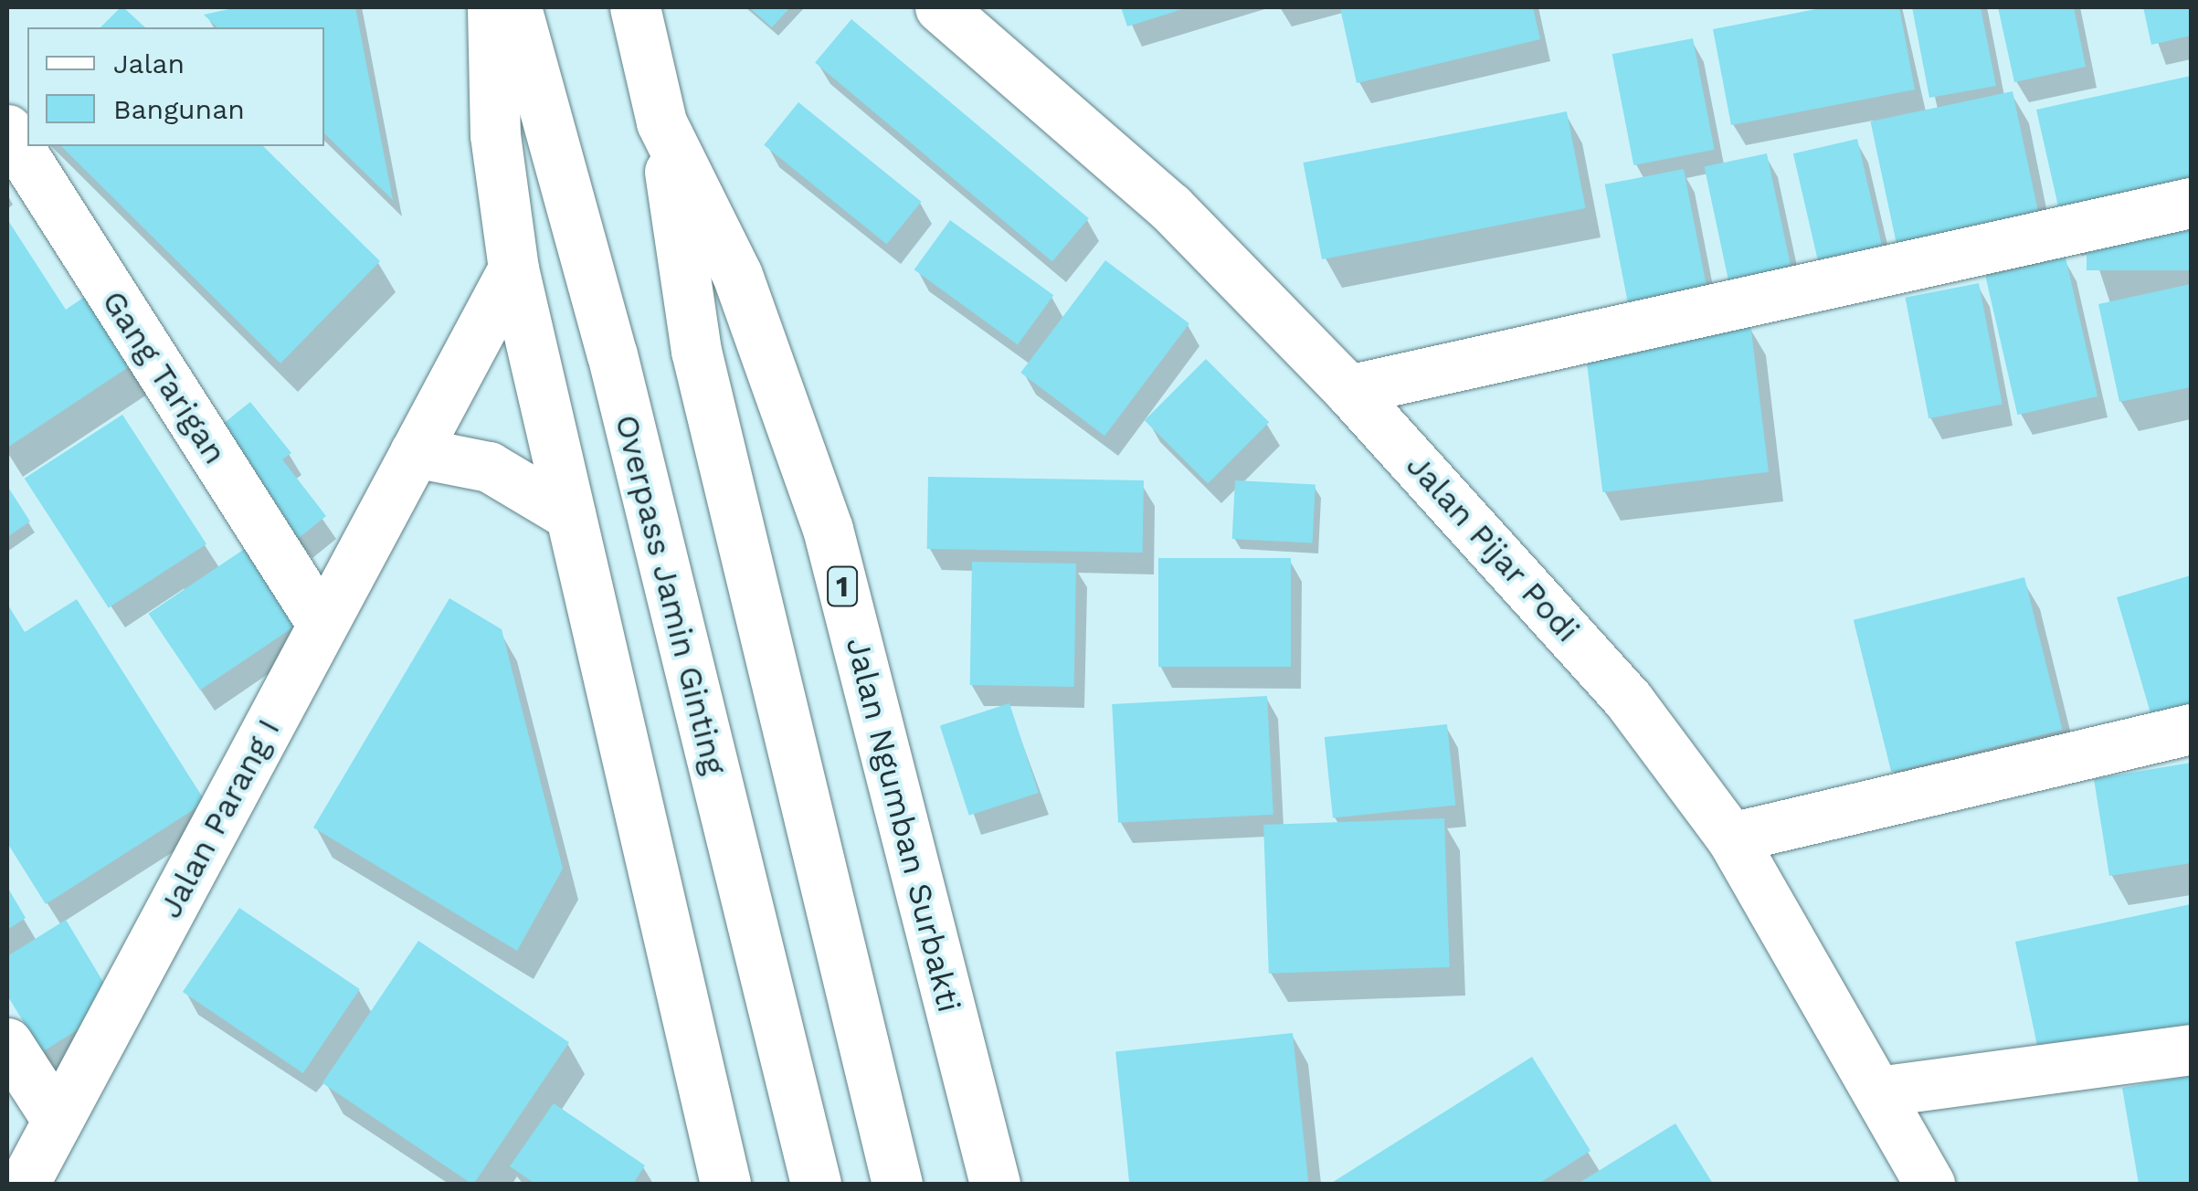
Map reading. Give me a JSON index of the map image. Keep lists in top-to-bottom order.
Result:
{
  "streets": {
    "main road": [
      "Gang Tarigan",
      "Jalan Pijar Podi",
      "1",
      "Overpass Jamin Ginting",
      "Jalan Parang I",
      "Jalan Ngumban Surbakti"
    ]
  },
  "crossings": [
    ["Gang Tarigan", "Jalan Parang I"],
    ["1", "Jalan Ngumban Surbakti"]
  ],
  "legend": ["Jalan", "Bangunan"]
}
